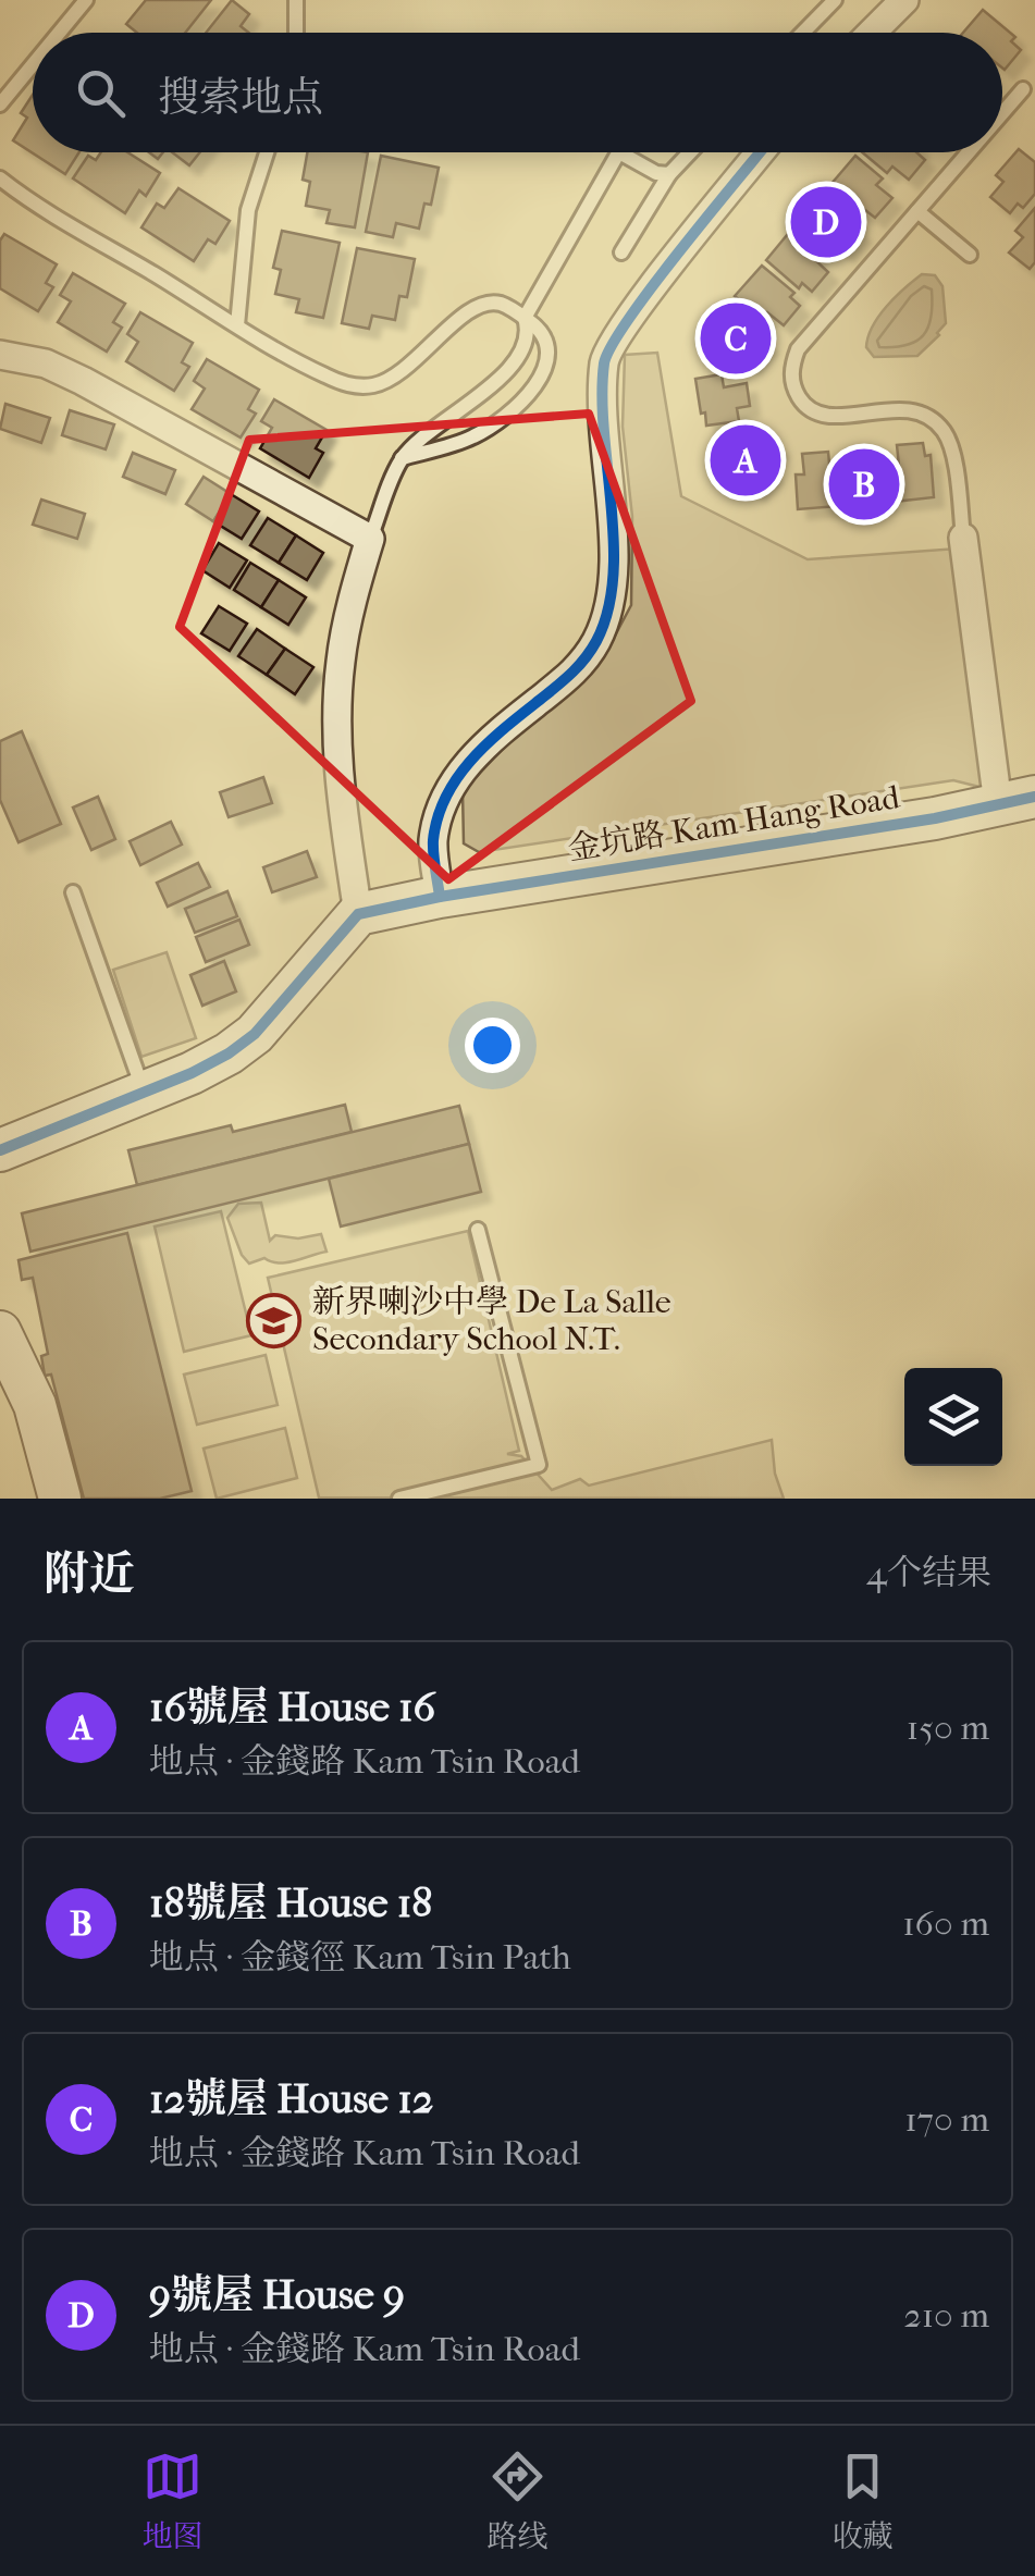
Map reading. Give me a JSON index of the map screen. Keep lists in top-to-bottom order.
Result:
{
  "streets": {
    "street": ["金坑路 Kam Hang Road"]
  },
  "places": {
    "school or university": ["新界喇沙中學 De La Salle Secondary School N.T."]
  },
  "page": {
    "search": "搜索地点",
    "pins": [
      "D",
      "C",
      "A",
      "B"
    ],
    "heading": ["附近", "4个结果"],
    "list": [
      {
        "mark": "A",
        "name": "16號屋 House 16",
        "note": "地点 · 金錢路 Kam Tsin Road",
        "value": "150 m"
      },
      {
        "mark": "B",
        "name": "18號屋 House 18",
        "note": "地点 · 金錢徑 Kam Tsin Path",
        "value": "160 m"
      },
      {
        "mark": "C",
        "name": "12號屋 House 12",
        "note": "地点 · 金錢路 Kam Tsin Road",
        "value": "170 m"
      },
      {
        "mark": "D",
        "name": "9號屋 House 9",
        "note": "地点 · 金錢路 Kam Tsin Road",
        "value": "210 m"
      }
    ],
    "nav": ["地图", "路线", "收藏"]
  }
}
